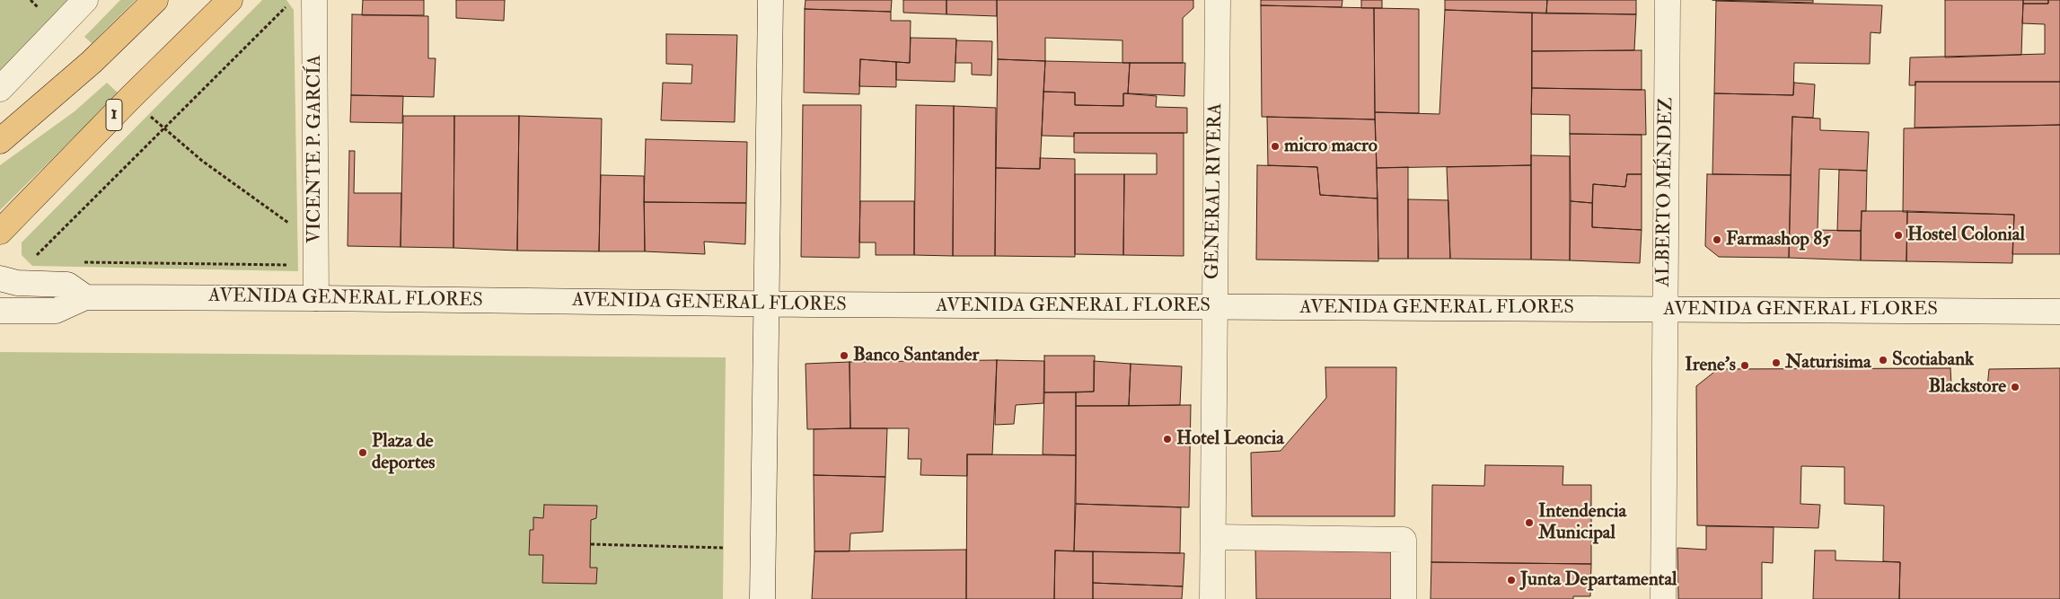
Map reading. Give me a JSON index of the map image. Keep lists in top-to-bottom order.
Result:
{
  "streets": {
    "main road": ["1"],
    "street": [
      "VICENTE P. GARCÍA",
      "GENERAL RIVERA",
      "ALBERTO MÉNDEZ",
      "AVENIDA GENERAL FLORES"
    ]
  },
  "crossings": [
    ["VICENTE P. GARCÍA", "AVENIDA GENERAL FLORES"],
    ["GENERAL RIVERA", "AVENIDA GENERAL FLORES"],
    ["ALBERTO MÉNDEZ", "AVENIDA GENERAL FLORES"]
  ],
  "places": [
    "micro macro",
    "Hostel Colonial",
    "Farmashop 85",
    "Banco Santander",
    "Scotiabank",
    "Naturisima",
    "Irene's",
    "Blackstore",
    "Hotel Leoncia",
    "Plaza de deportes",
    "Intendencia Municipal",
    "Junta Departamental"
  ]
}
